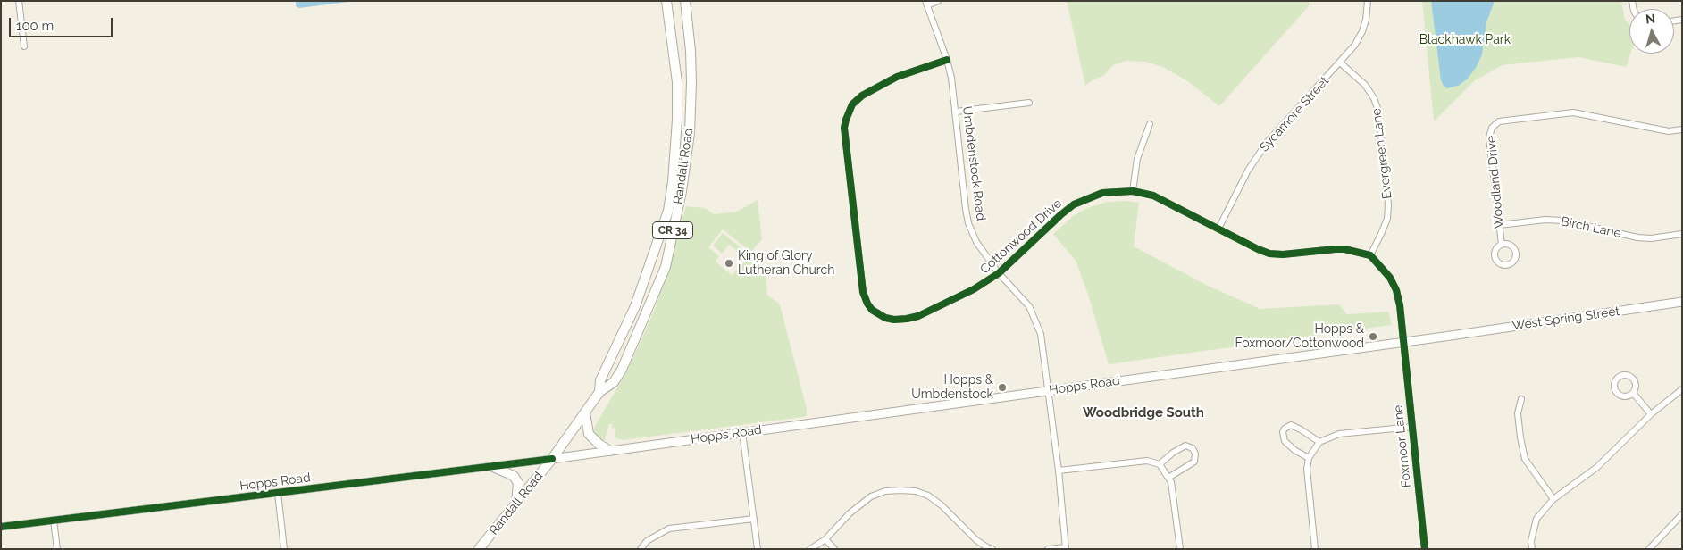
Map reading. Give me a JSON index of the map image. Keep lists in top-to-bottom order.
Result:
{
  "streets": {
    "main road": [
      "Randall Road",
      "CR 34",
      "West Spring Street",
      "Hopps Road"
    ],
    "street": [
      "Sycamore Street",
      "Evergreen Lane",
      "Umbdenstock Road",
      "Woodland Drive",
      "Birch Lane",
      "Cottonwood Drive",
      "Foxmoor Lane"
    ]
  },
  "crossings": [
    ["Sycamore Street", "Evergreen Lane"],
    ["Sycamore Street", "Cottonwood Drive"],
    ["Evergreen Lane", "Cottonwood Drive"],
    ["Umbdenstock Road", "Cottonwood Drive"],
    ["Umbdenstock Road", "Hopps Road"],
    ["Randall Road", "Hopps Road"],
    ["Woodland Drive", "Birch Lane"],
    ["West Spring Street", "Hopps Road"],
    ["Hopps Road", "Foxmoor Lane"]
  ],
  "districts": ["Woodbridge South"],
  "parks": ["Blackhawk Park"],
  "places": ["King of Glory Lutheran Church", "Hopps & Foxmoor/Cottonwood", "Hopps & Umbdenstock"],
  "scale_bar": "100 m",
  "north": "top"
}
